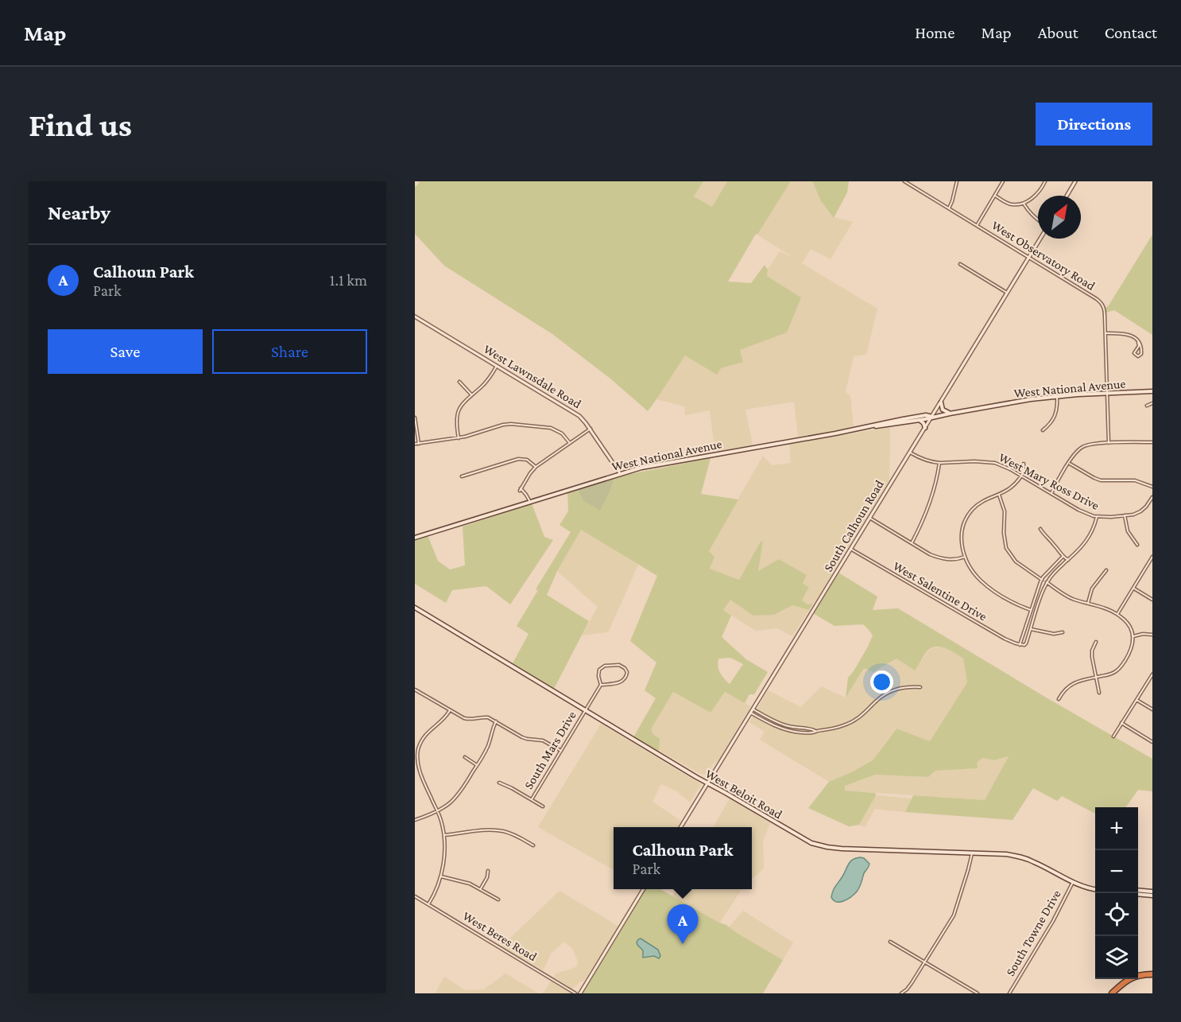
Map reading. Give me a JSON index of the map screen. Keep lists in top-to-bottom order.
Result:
{
  "streets": {
    "main road": ["West National Avenue", "West Beloit Road"],
    "street": [
      "West Observatory Road",
      "West Lawnsdale Road",
      "West Mary Ross Drive",
      "South Calhoun Road",
      "West Salentine Drive",
      "South Mars Drive",
      "South Towne Drive",
      "West Beres Road"
    ]
  },
  "crossings": [
    ["West Observatory Road", "West National Avenue"],
    ["West Observatory Road", "South Calhoun Road"],
    ["West Lawnsdale Road", "West National Avenue"],
    ["West National Avenue", "South Calhoun Road"],
    ["West Mary Ross Drive", "South Calhoun Road"],
    ["South Calhoun Road", "West Salentine Drive"],
    ["South Calhoun Road", "West Beloit Road"],
    ["South Mars Drive", "West Beloit Road"],
    ["West Beloit Road", "South Towne Drive"]
  ],
  "north": "top right",
  "page": {
    "header": "Map",
    "nav": [
      "Home",
      "Map",
      "About",
      "Contact"
    ],
    "buttons": [
      "Directions",
      ["Save", "Share"]
    ],
    "title": "Find us",
    "heading": "Nearby",
    "list": [
      {
        "mark": "A",
        "name": "Calhoun Park",
        "note": "Park",
        "value": "1.1 km"
      }
    ],
    "map_buttons": ["+", "−"],
    "popup": ["Calhoun Park", "Park"],
    "pins": "A"
  }
}
